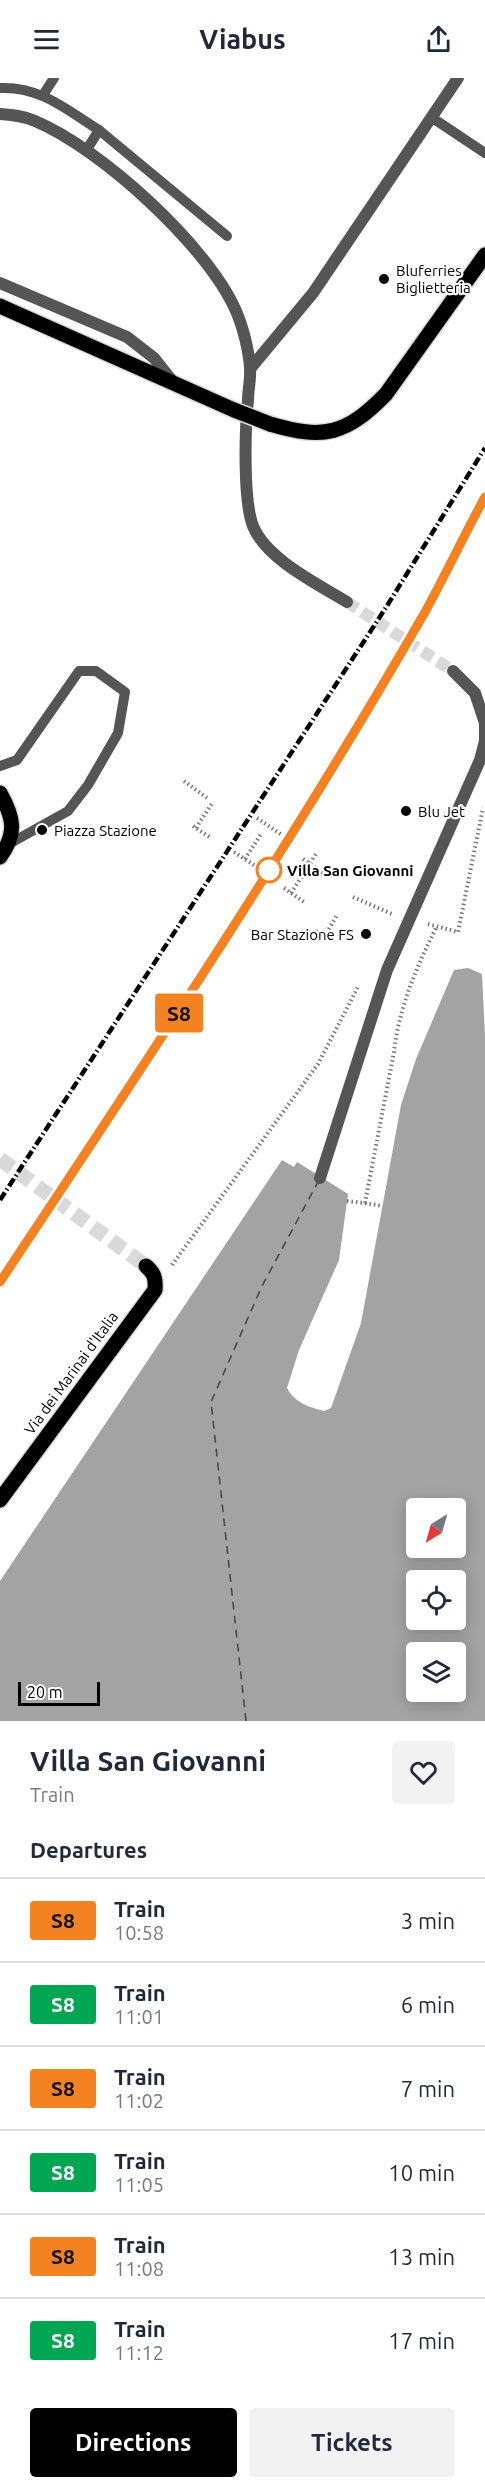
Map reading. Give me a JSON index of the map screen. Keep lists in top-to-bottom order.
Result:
{
  "streets": {
    "main road": ["Via dei Marinai d'Italia"]
  },
  "places": [
    "Bluferries Biglietteria",
    "Blu Jet",
    "Piazza Stazione",
    "Villa San Giovanni",
    "Bar Stazione FS"
  ],
  "scale_bar": "20 m",
  "north": "bottom left",
  "page": {
    "header": "Viabus",
    "on_map": "S8",
    "scale": "20 m",
    "heading": [
      ["Villa San Giovanni", "Train"],
      "Departures"
    ],
    "list": [
      {
        "mark": "S8",
        "name": "Train",
        "note": "10:58",
        "value": "3 min"
      },
      {
        "mark": "S8",
        "name": "Train",
        "note": "11:01",
        "value": "6 min"
      },
      {
        "mark": "S8",
        "name": "Train",
        "note": "11:02",
        "value": "7 min"
      },
      {
        "mark": "S8",
        "name": "Train",
        "note": "11:05",
        "value": "10 min"
      },
      {
        "mark": "S8",
        "name": "Train",
        "note": "11:08",
        "value": "13 min"
      },
      {
        "mark": "S8",
        "name": "Train",
        "note": "11:12",
        "value": "17 min"
      }
    ],
    "buttons": ["Directions", "Tickets"]
  }
}
